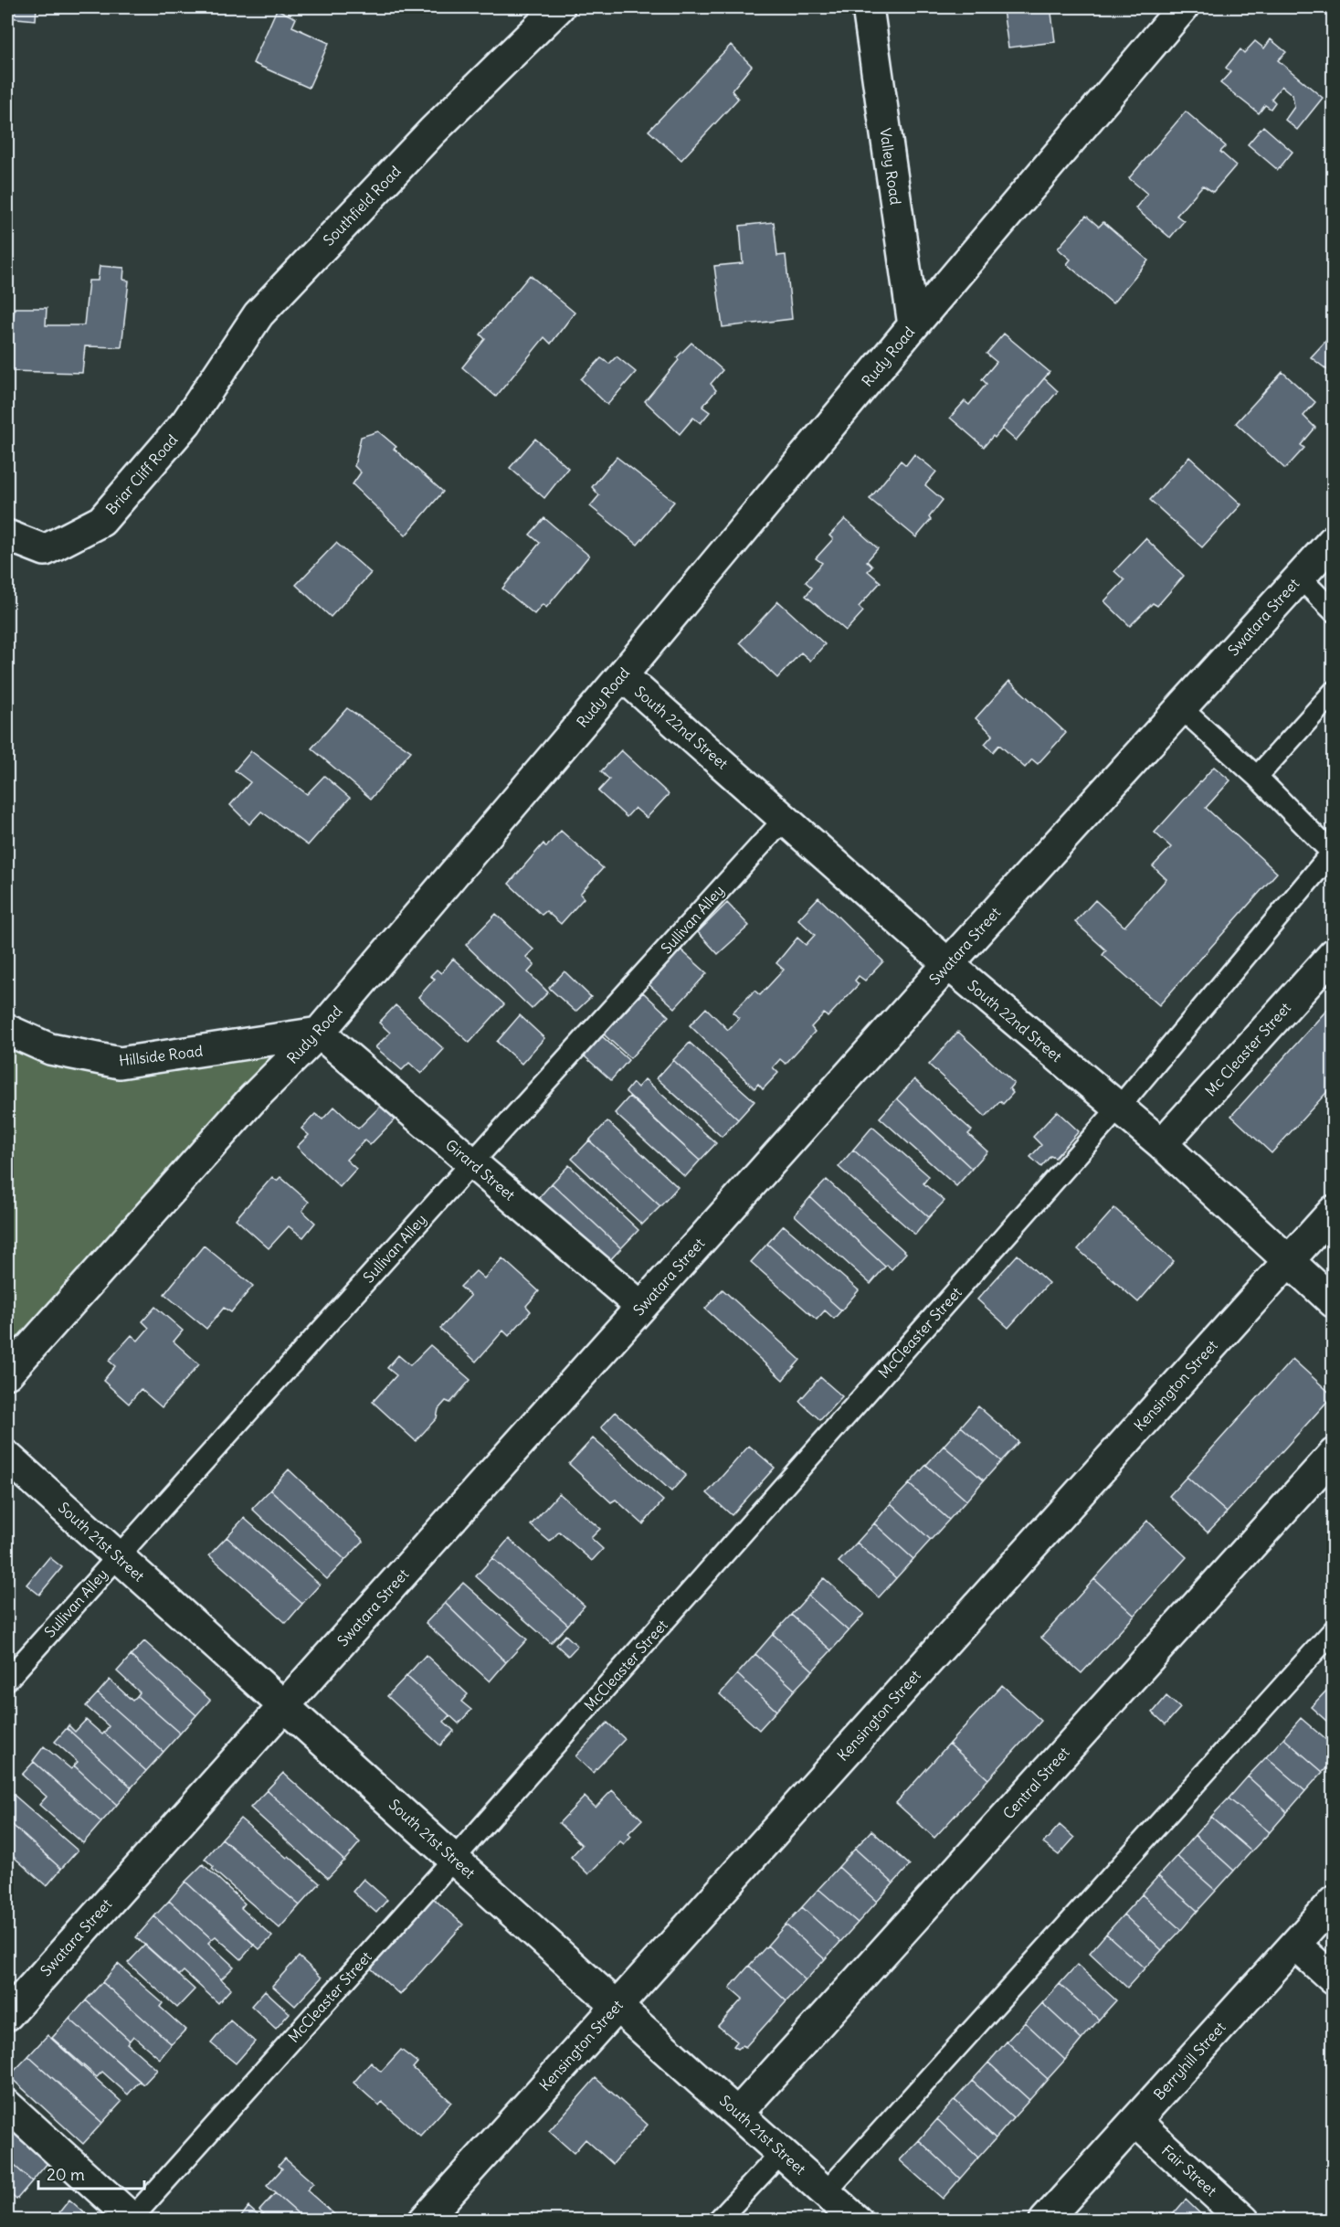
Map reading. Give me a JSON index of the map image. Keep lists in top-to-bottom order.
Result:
{
  "streets": {
    "street": [
      "Valley Road",
      "Southfield Road",
      "Rudy Road",
      "Briar Cliff Road",
      "Swatara Street",
      "South 22nd Street",
      "Mc Cleaster Street",
      "Hillside Road",
      "Girard Street",
      "Kensington Street",
      "South 21st Street",
      "Central Street",
      "Berryhill Street",
      "Fair Street"
    ],
    "lane": ["Sullivan Alley", "McCleaster Street"]
  },
  "crossings": [
    ["Valley Road", "Rudy Road"],
    ["Southfield Road", "Briar Cliff Road"],
    ["Rudy Road", "South 22nd Street"],
    ["Rudy Road", "Hillside Road"],
    ["Rudy Road", "Girard Street"],
    ["Swatara Street", "South 22nd Street"],
    ["Swatara Street", "Girard Street"],
    ["Swatara Street", "South 21st Street"],
    ["South 22nd Street", "Sullivan Alley"],
    ["South 22nd Street", "Mc Cleaster Street"],
    ["South 22nd Street", "McCleaster Street"],
    ["South 22nd Street", "Kensington Street"],
    ["Sullivan Alley", "Girard Street"],
    ["Sullivan Alley", "South 21st Street"],
    ["Hillside Road", "Girard Street"],
    ["McCleaster Street", "South 21st Street"],
    ["Kensington Street", "South 21st Street"],
    ["South 21st Street", "Central Street"],
    ["Berryhill Street", "Fair Street"]
  ],
  "scale_bar": "20 m"
}
